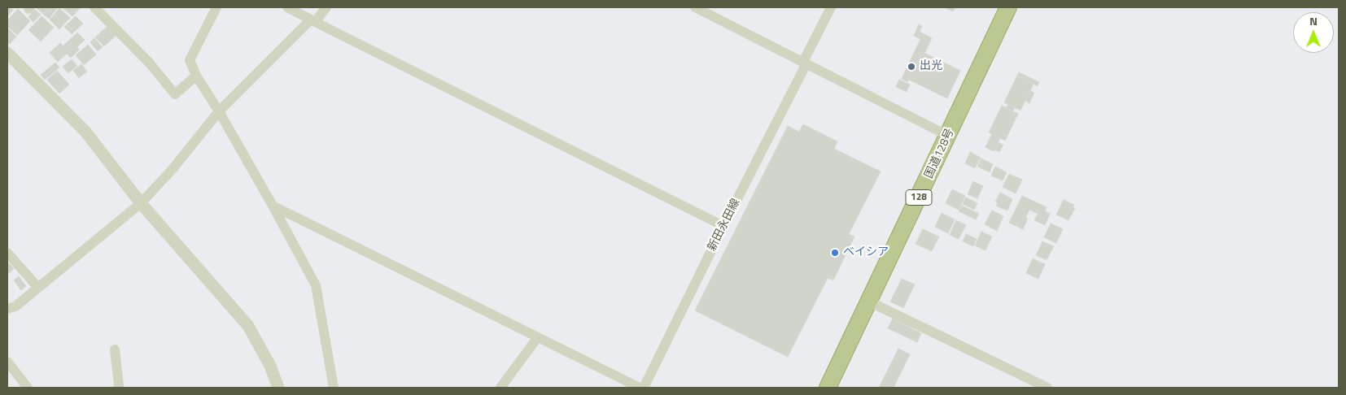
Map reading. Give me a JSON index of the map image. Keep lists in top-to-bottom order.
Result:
{
  "streets": {
    "highway": ["国道128号", "128"],
    "street": ["新田永田線"]
  },
  "places": ["出光", "ベイシア"],
  "north": "top"
}
